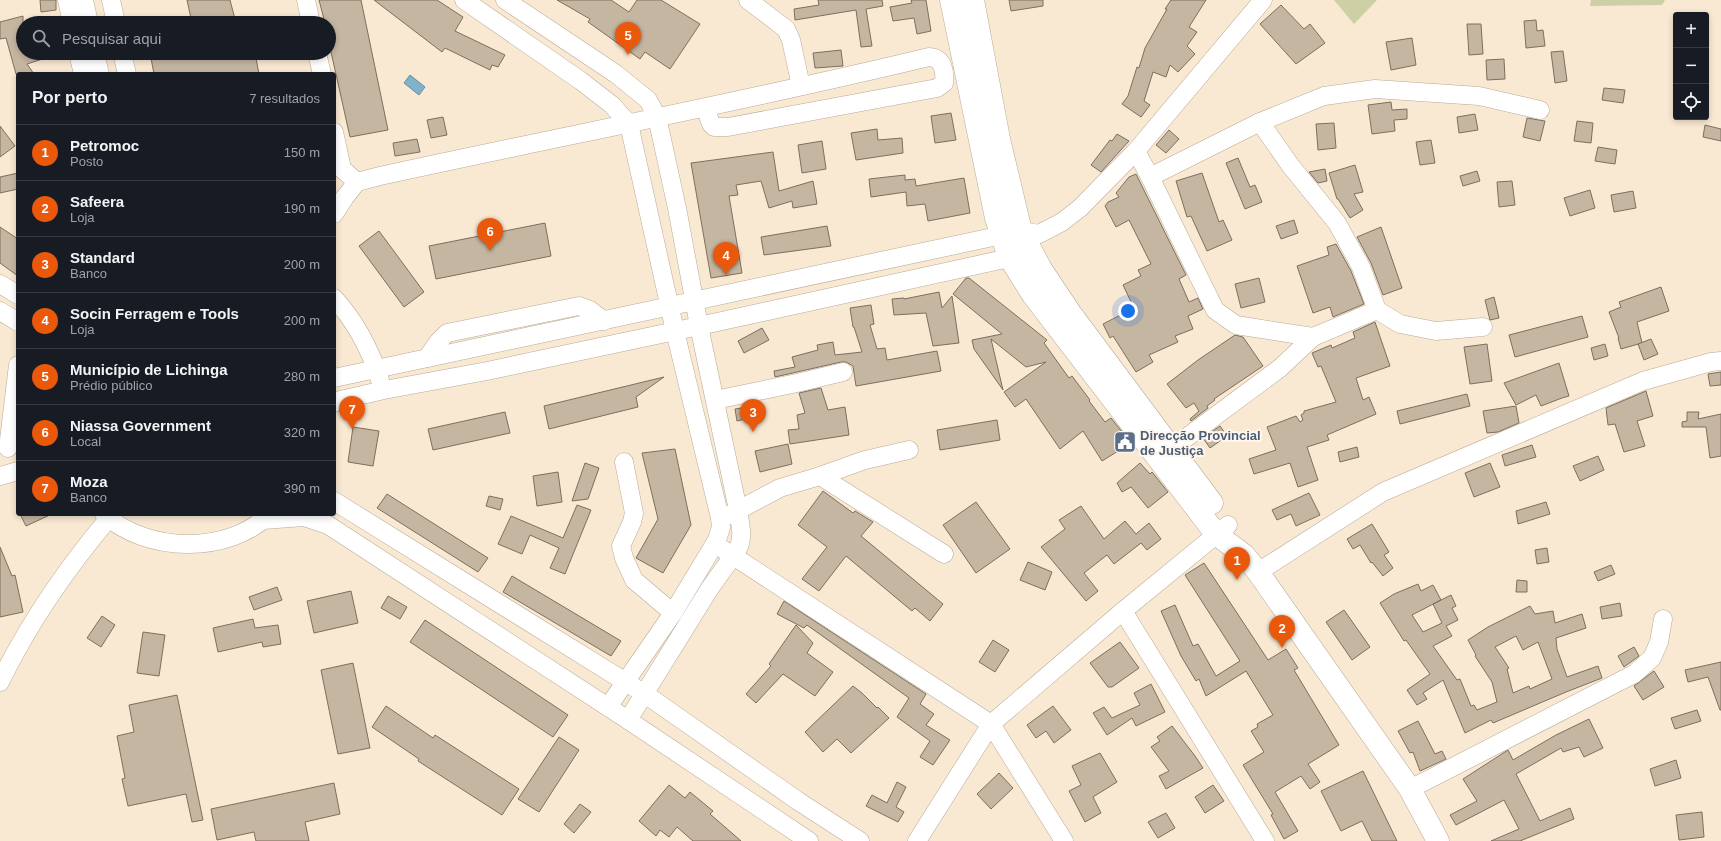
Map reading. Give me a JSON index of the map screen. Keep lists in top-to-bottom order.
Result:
{
  "places": {
    "public building": ["Direcção Provincial de Justiça"]
  },
  "page": {
    "map_buttons": ["+", "−"],
    "search": "Pesquisar aqui",
    "pins": [
      "5",
      "6",
      "4",
      "7",
      "3",
      "1",
      "2"
    ],
    "heading": ["Por perto", "7 resultados"],
    "list": [
      {
        "mark": "1",
        "name": "Petromoc",
        "note": "Posto",
        "value": "150 m"
      },
      {
        "mark": "2",
        "name": "Safeera",
        "note": "Loja",
        "value": "190 m"
      },
      {
        "mark": "3",
        "name": "Standard",
        "note": "Banco",
        "value": "200 m"
      },
      {
        "mark": "4",
        "name": "Socin Ferragem e Tools",
        "note": "Loja",
        "value": "200 m"
      },
      {
        "mark": "5",
        "name": "Município de Lichinga",
        "note": "Prédio público",
        "value": "280 m"
      },
      {
        "mark": "6",
        "name": "Niassa Government",
        "note": "Local",
        "value": "320 m"
      },
      {
        "mark": "7",
        "name": "Moza",
        "note": "Banco",
        "value": "390 m"
      }
    ]
  }
}
